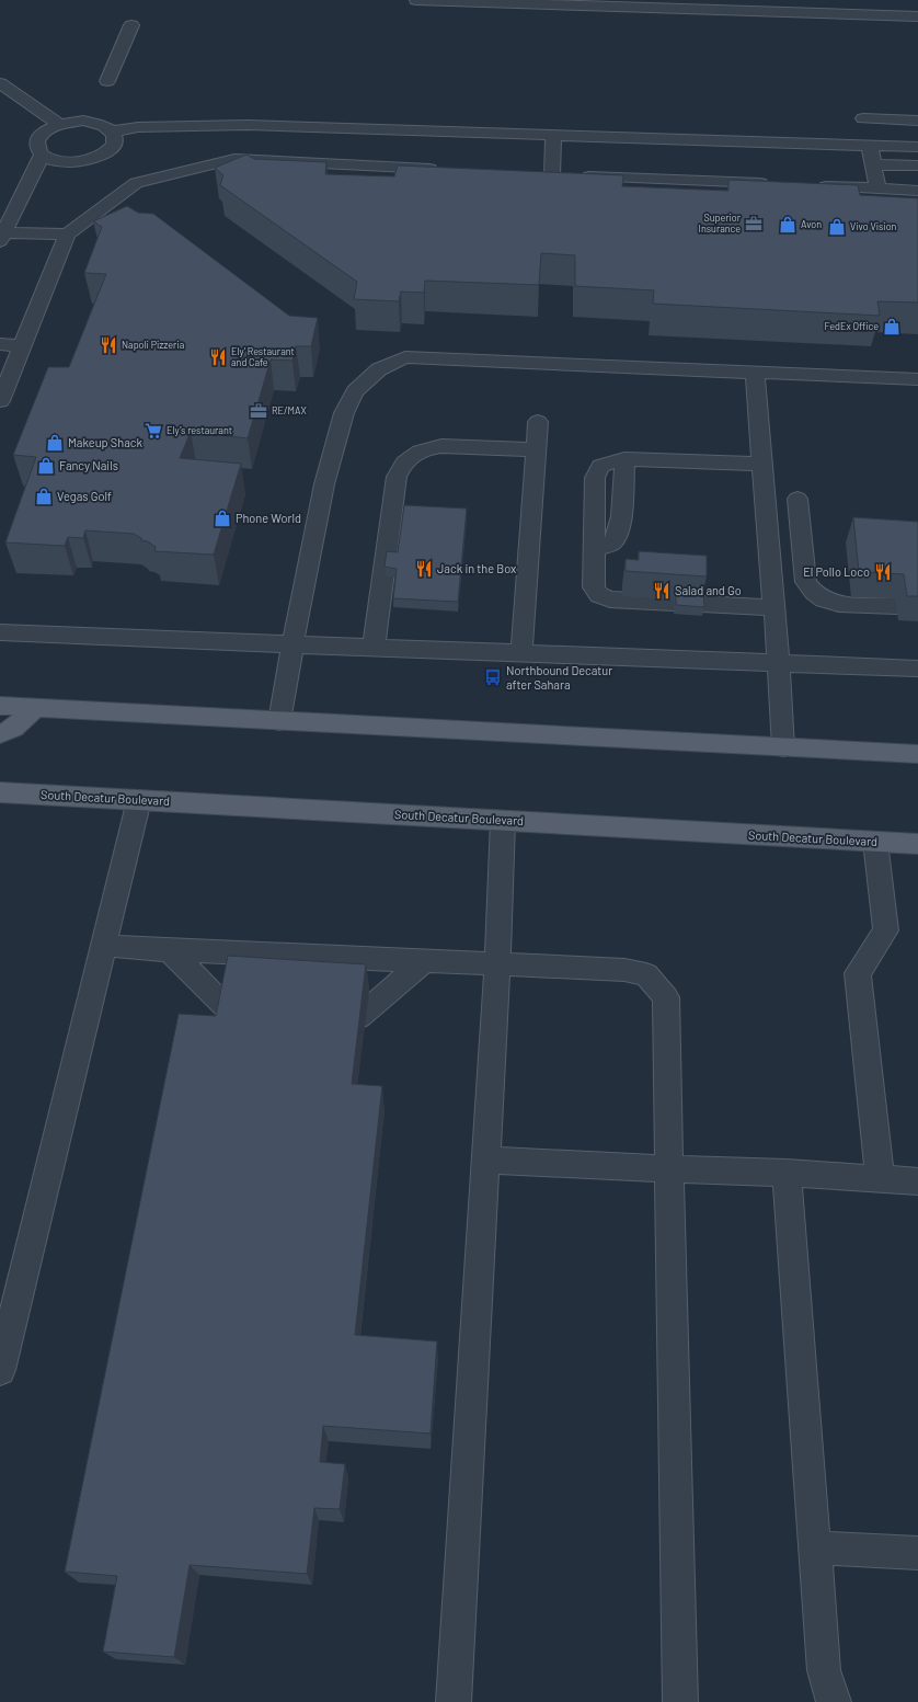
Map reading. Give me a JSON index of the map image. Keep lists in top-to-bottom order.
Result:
{
  "streets": {
    "main road": ["South Decatur Boulevard"]
  },
  "places": {
    "office": ["Superior Insurance", "RE/MAX"],
    "shop": [
      "Avon",
      "Vivo Vision",
      "FedEx Office",
      "Makeup Shack",
      "Fancy Nails",
      "Vegas Golf",
      "Phone World"
    ],
    "restaurant": [
      "Napoli Pizzeria",
      "Ely' Restaurant and Cafe",
      "Jack in the Box",
      "El Pollo Loco",
      "Salad and Go"
    ],
    "supermarket": ["Ely’s restaurant"],
    "bus stop": ["Northbound Decatur after Sahara"]
  }
}
